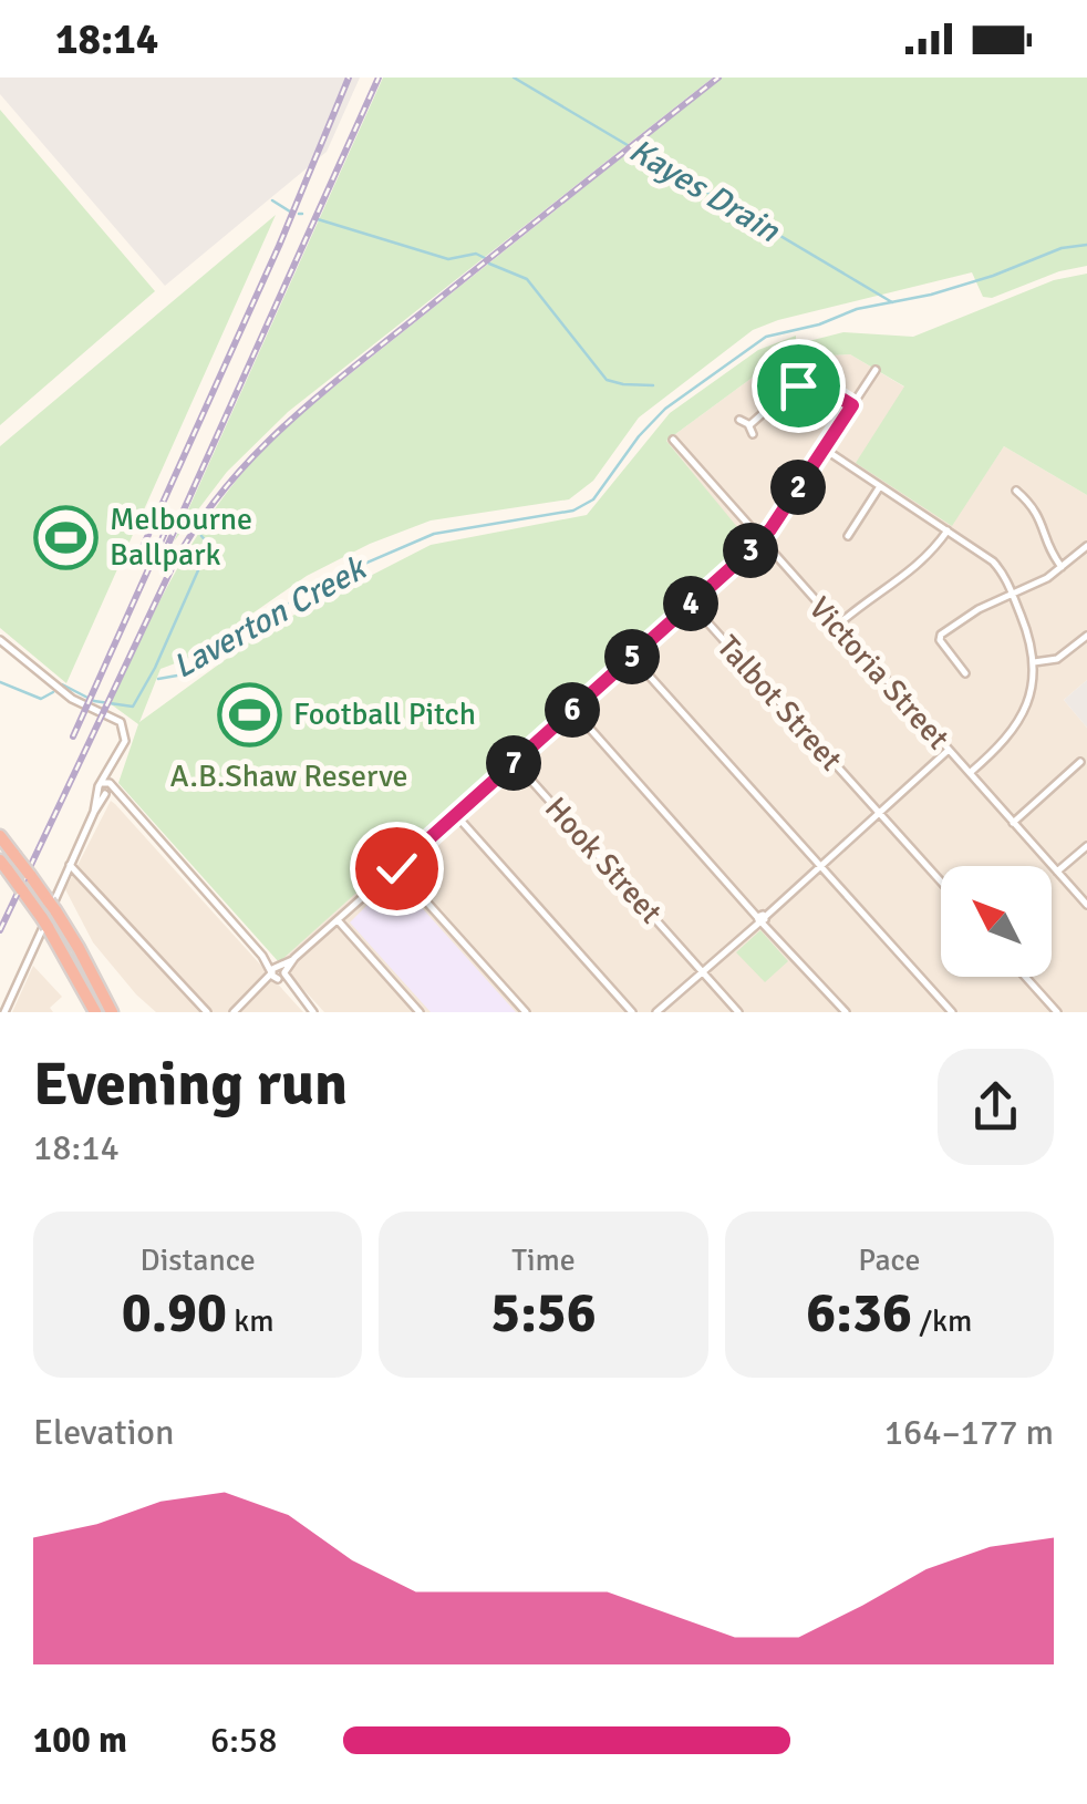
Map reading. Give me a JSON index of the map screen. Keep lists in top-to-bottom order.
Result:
{
  "streets": {
    "street": ["Victoria Street", "Talbot Street", "Hook Street"]
  },
  "water": ["Kayes Drain", "Laverton Creek"],
  "parks": ["A.B.Shaw Reserve"],
  "places": {
    "sports": ["Melbourne Ballpark", "Football Pitch"]
  },
  "north": "top left",
  "page": {
    "status": "18:14",
    "pins": [
      "2",
      "3",
      "4",
      "5",
      "6",
      "7"
    ],
    "heading": ["Evening run", "18:14"],
    "stats": [
      ["Distance", "0.90 km"],
      ["Time", "5:56"],
      ["Pace", "6:36 /km"]
    ],
    "chart": ["Elevation", "164–177 m"],
    "list": [
      {
        "name": "100 m",
        "note": "6:58"
      }
    ]
  }
}
